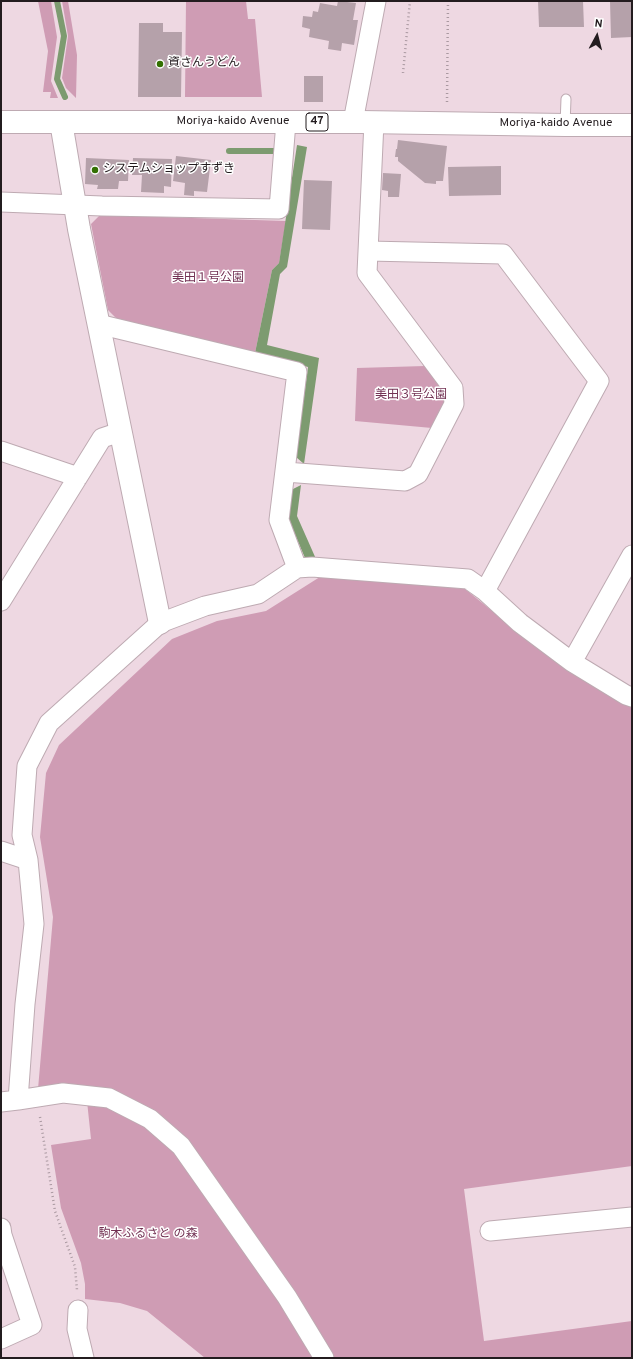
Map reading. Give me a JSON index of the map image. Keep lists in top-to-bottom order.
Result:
{
  "streets": {
    "main road": ["Moriya-kaido Avenue", "47"]
  },
  "parks": ["美田１号公園", "美田３号公園", "駒木ふるさと の森"],
  "places": ["資さんうどん", "システムショップすずき"],
  "north": "top"
}
